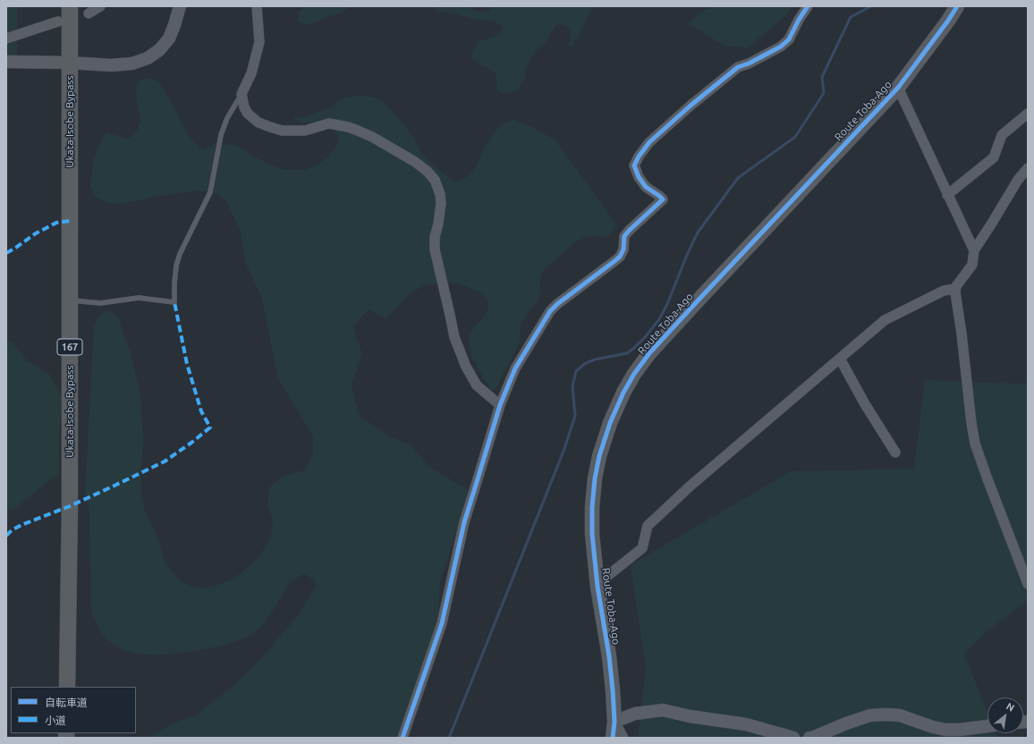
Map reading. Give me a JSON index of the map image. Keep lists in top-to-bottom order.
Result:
{
  "streets": {
    "highway": ["Ukata-Isobe Bypass", "167"],
    "main road": ["Route Toba-Ago"]
  },
  "legend": ["自転車道", "小道"],
  "north": "top right"
}
